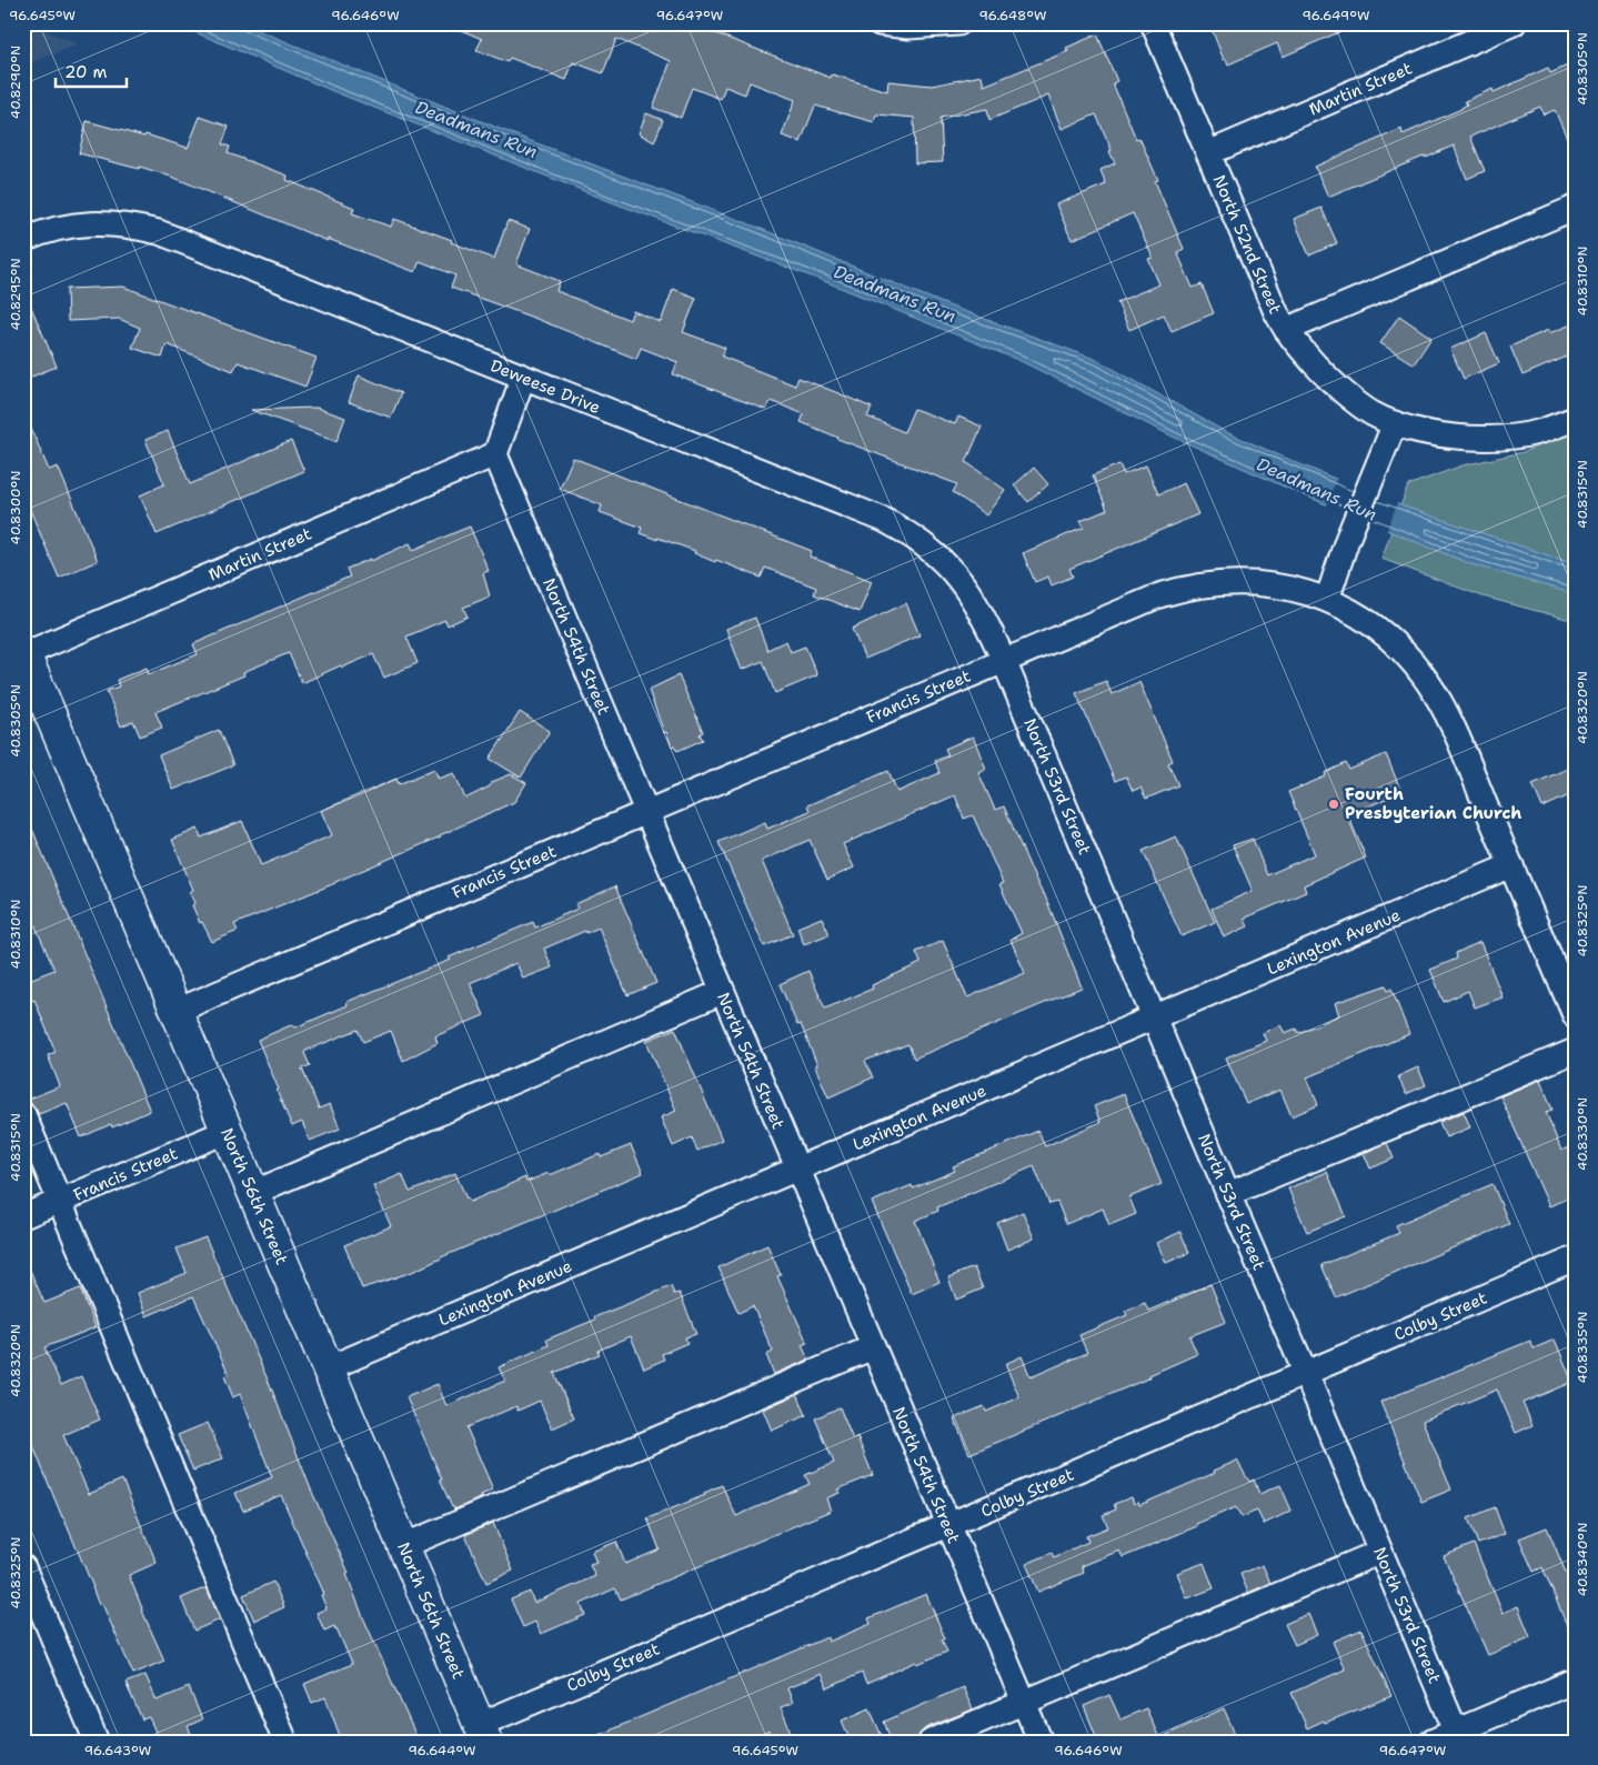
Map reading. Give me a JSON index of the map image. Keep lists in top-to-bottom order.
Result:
{
  "streets": {
    "main road": ["North 56th Street"],
    "street": [
      "Martin Street",
      "North 52nd Street",
      "Deweese Drive",
      "North 54th Street",
      "Francis Street",
      "North 53rd Street",
      "Lexington Avenue",
      "Colby Street"
    ]
  },
  "crossings": [
    ["Martin Street", "North 52nd Street"],
    ["Martin Street", "North 54th Street"],
    ["Martin Street", "North 56th Street"],
    ["Deweese Drive", "Francis Street"],
    ["Deweese Drive", "North 53rd Street"],
    ["North 54th Street", "Francis Street"],
    ["North 54th Street", "Lexington Avenue"],
    ["North 54th Street", "Colby Street"],
    ["Francis Street", "North 53rd Street"],
    ["Francis Street", "North 56th Street"],
    ["North 53rd Street", "Lexington Avenue"],
    ["North 53rd Street", "Colby Street"],
    ["Lexington Avenue", "North 56th Street"],
    ["North 56th Street", "Colby Street"]
  ],
  "water": ["Deadmans Run"],
  "places": ["Fourth Presbyterian Church"],
  "scale_bar": "20 m",
  "coordinates": [
    "96.645°W",
    "96.646°W",
    "96.647°W",
    "96.648°W",
    "96.649°W",
    "40.8305°N",
    "40.8290°N",
    "40.8310°N",
    "40.8295°N",
    "40.8315°N",
    "40.8300°N",
    "40.8320°N",
    "40.8325°N",
    "40.8330°N",
    "40.8335°N",
    "40.8340°N",
    "96.643°W",
    "96.644°W"
  ]
}
